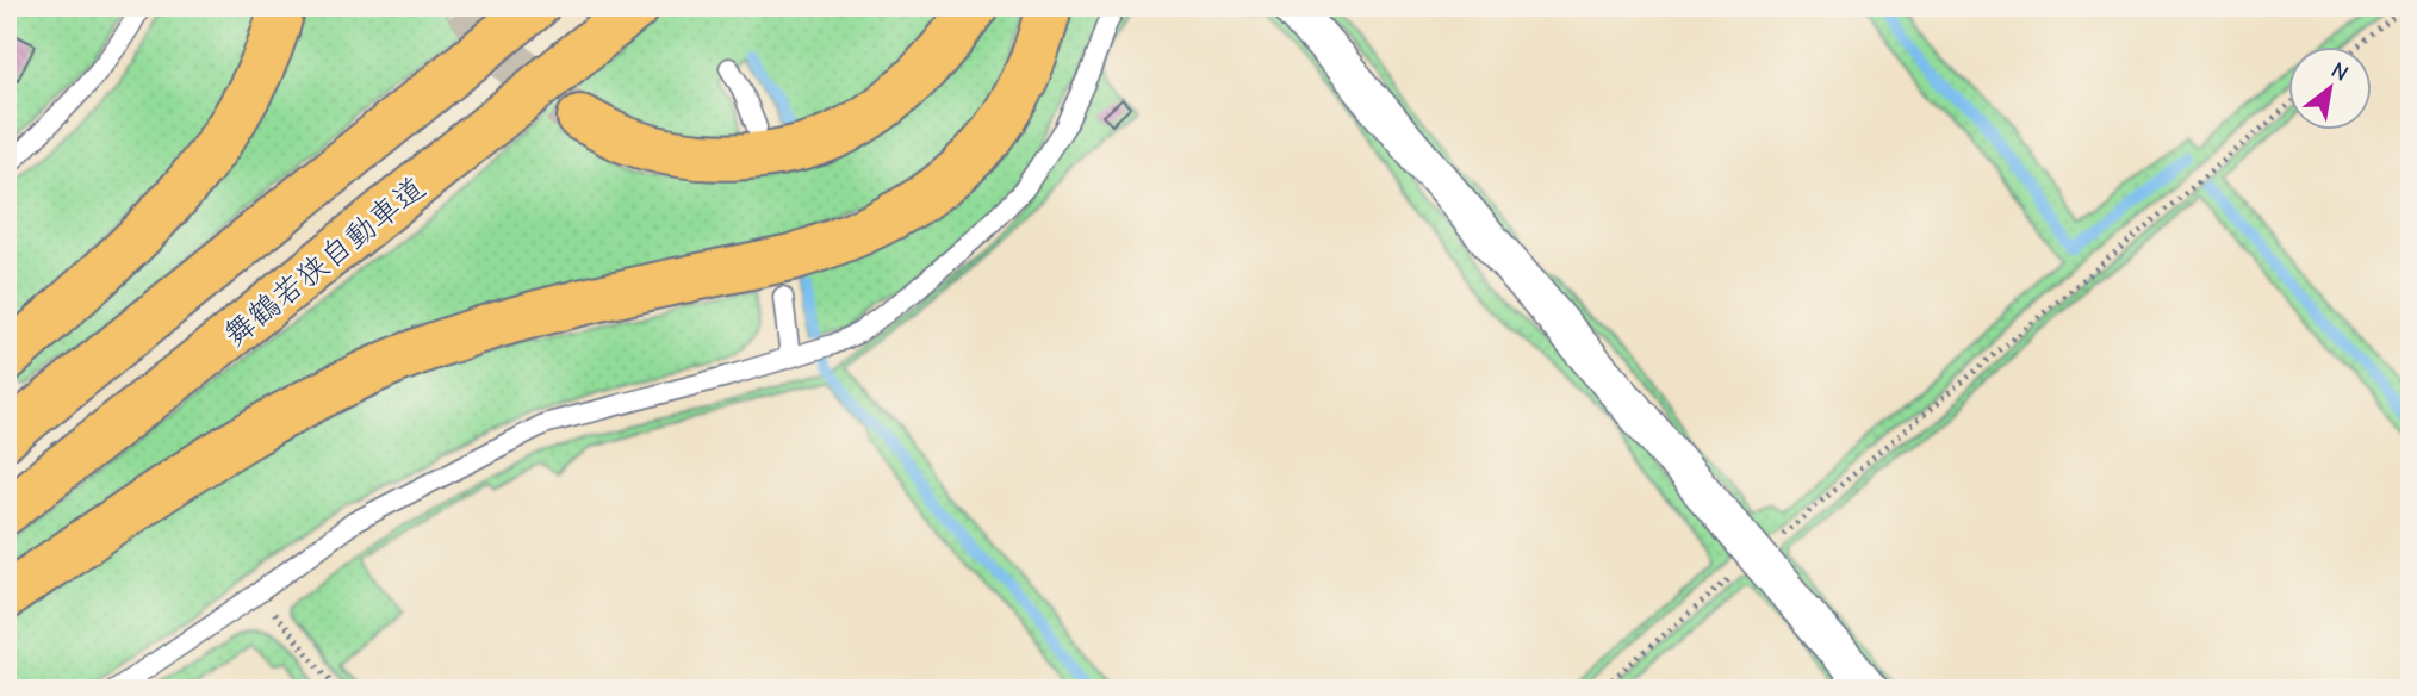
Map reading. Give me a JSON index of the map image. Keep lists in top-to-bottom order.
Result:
{
  "streets": {
    "highway": ["舞鶴若狭自動車道"]
  },
  "north": "top right"
}
